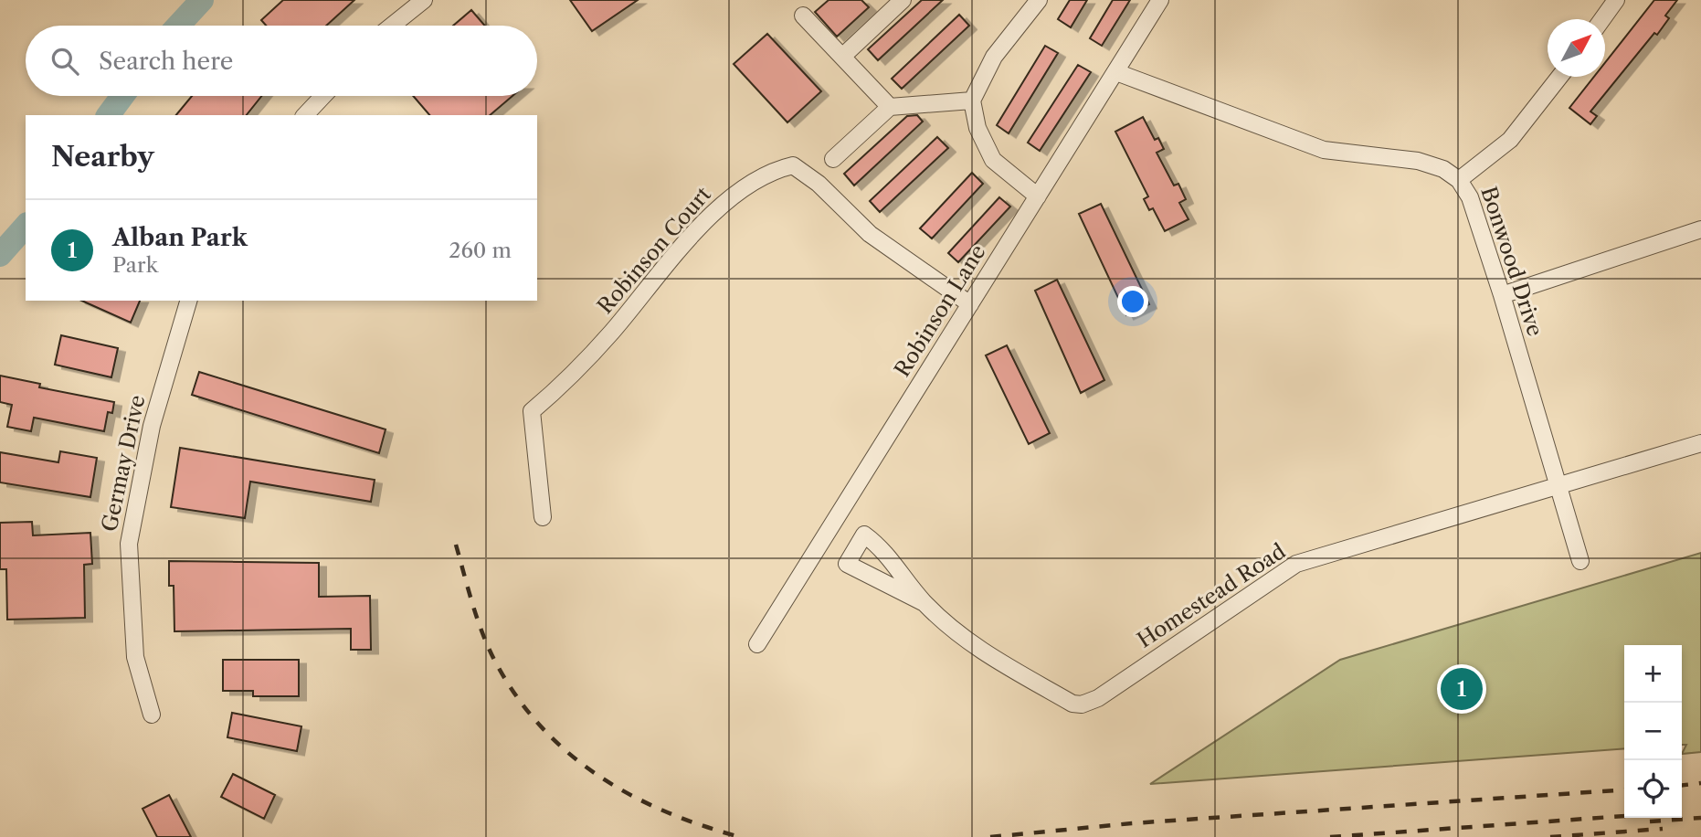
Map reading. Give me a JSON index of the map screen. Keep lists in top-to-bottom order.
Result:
{
  "streets": {
    "street": [
      "Robinson Court",
      "Bonwood Drive",
      "Robinson Lane",
      "Germay Drive",
      "Homestead Road"
    ]
  },
  "crossings": [
    ["Robinson Court", "Robinson Lane"],
    ["Bonwood Drive", "Robinson Lane"],
    ["Bonwood Drive", "Homestead Road"]
  ],
  "north": "top right",
  "page": {
    "search": "Search here",
    "heading": "Nearby",
    "list": [
      {
        "mark": "1",
        "name": "Alban Park",
        "note": "Park",
        "value": "260 m"
      }
    ],
    "map_buttons": ["+", "−"],
    "pins": "1"
  }
}
